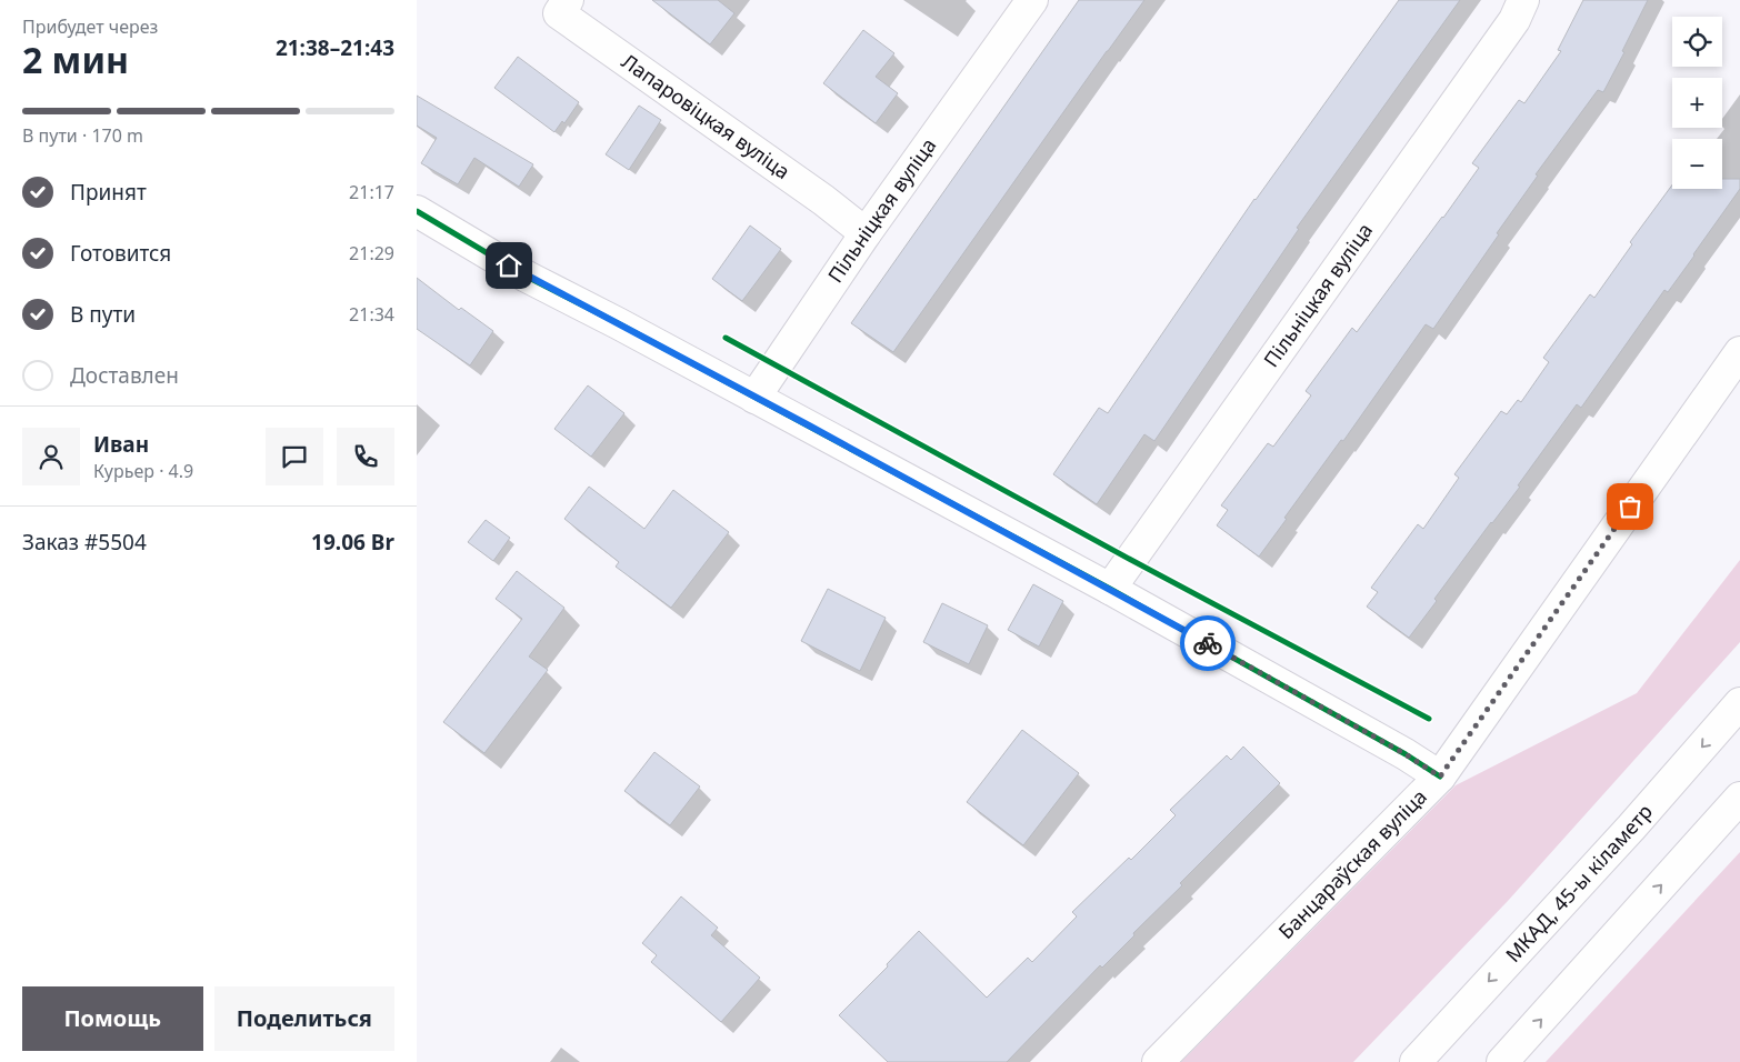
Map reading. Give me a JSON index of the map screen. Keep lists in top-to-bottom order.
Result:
{
  "streets": {
    "main road": [
      "Лапаровіцкая вуліца",
      "Пільніцкая вуліца",
      "Банцараўская вуліца",
      "МКАД, 45-ы кіламетр"
    ]
  },
  "crossings": [
    ["Лапаровіцкая вуліца", "Пільніцкая вуліца"]
  ],
  "page": {
    "heading": ["2 мин", "Прибудет через", "21:38–21:43"],
    "panel": [
      "Иван",
      "Курьер · 4.9",
      "Заказ #5504",
      "19.06 Br"
    ],
    "map_buttons": ["+", "−"],
    "bar": "В пути · 170 m",
    "list": [
      ["Принят", "21:17"],
      ["Готовится", "21:29"],
      ["В пути", "21:34"],
      "Доставлен"
    ],
    "buttons": ["Помощь", "Поделиться"]
  }
}
